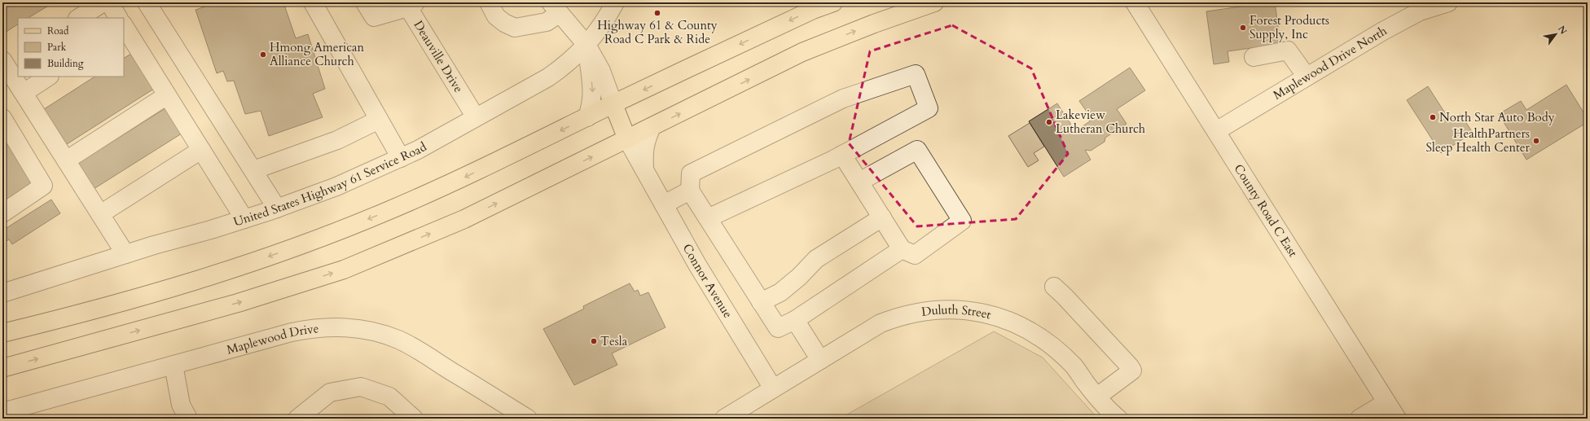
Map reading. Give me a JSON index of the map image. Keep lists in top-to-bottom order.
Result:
{
  "streets": {
    "main road": ["Connor Avenue"],
    "street": [
      "Deauville Drive",
      "Maplewood Drive North",
      "United States Highway 61 Service Road",
      "County Road C East",
      "Duluth Street",
      "Maplewood Drive"
    ]
  },
  "crossings": [
    ["Deauville Drive", "United States Highway 61 Service Road"],
    ["Maplewood Drive North", "County Road C East"],
    ["Connor Avenue", "Duluth Street"]
  ],
  "places": [
    "Highway 61 & County Road C Park & Ride",
    "Forest Products Supply, Inc",
    "Hmong American Alliance Church",
    "North Star Auto Body",
    "Lakeview Lutheran Church",
    "HealthPartners Sleep Health Center",
    "Tesla"
  ],
  "legend": ["Road", "Park", "Building"],
  "north": "top right"
}
